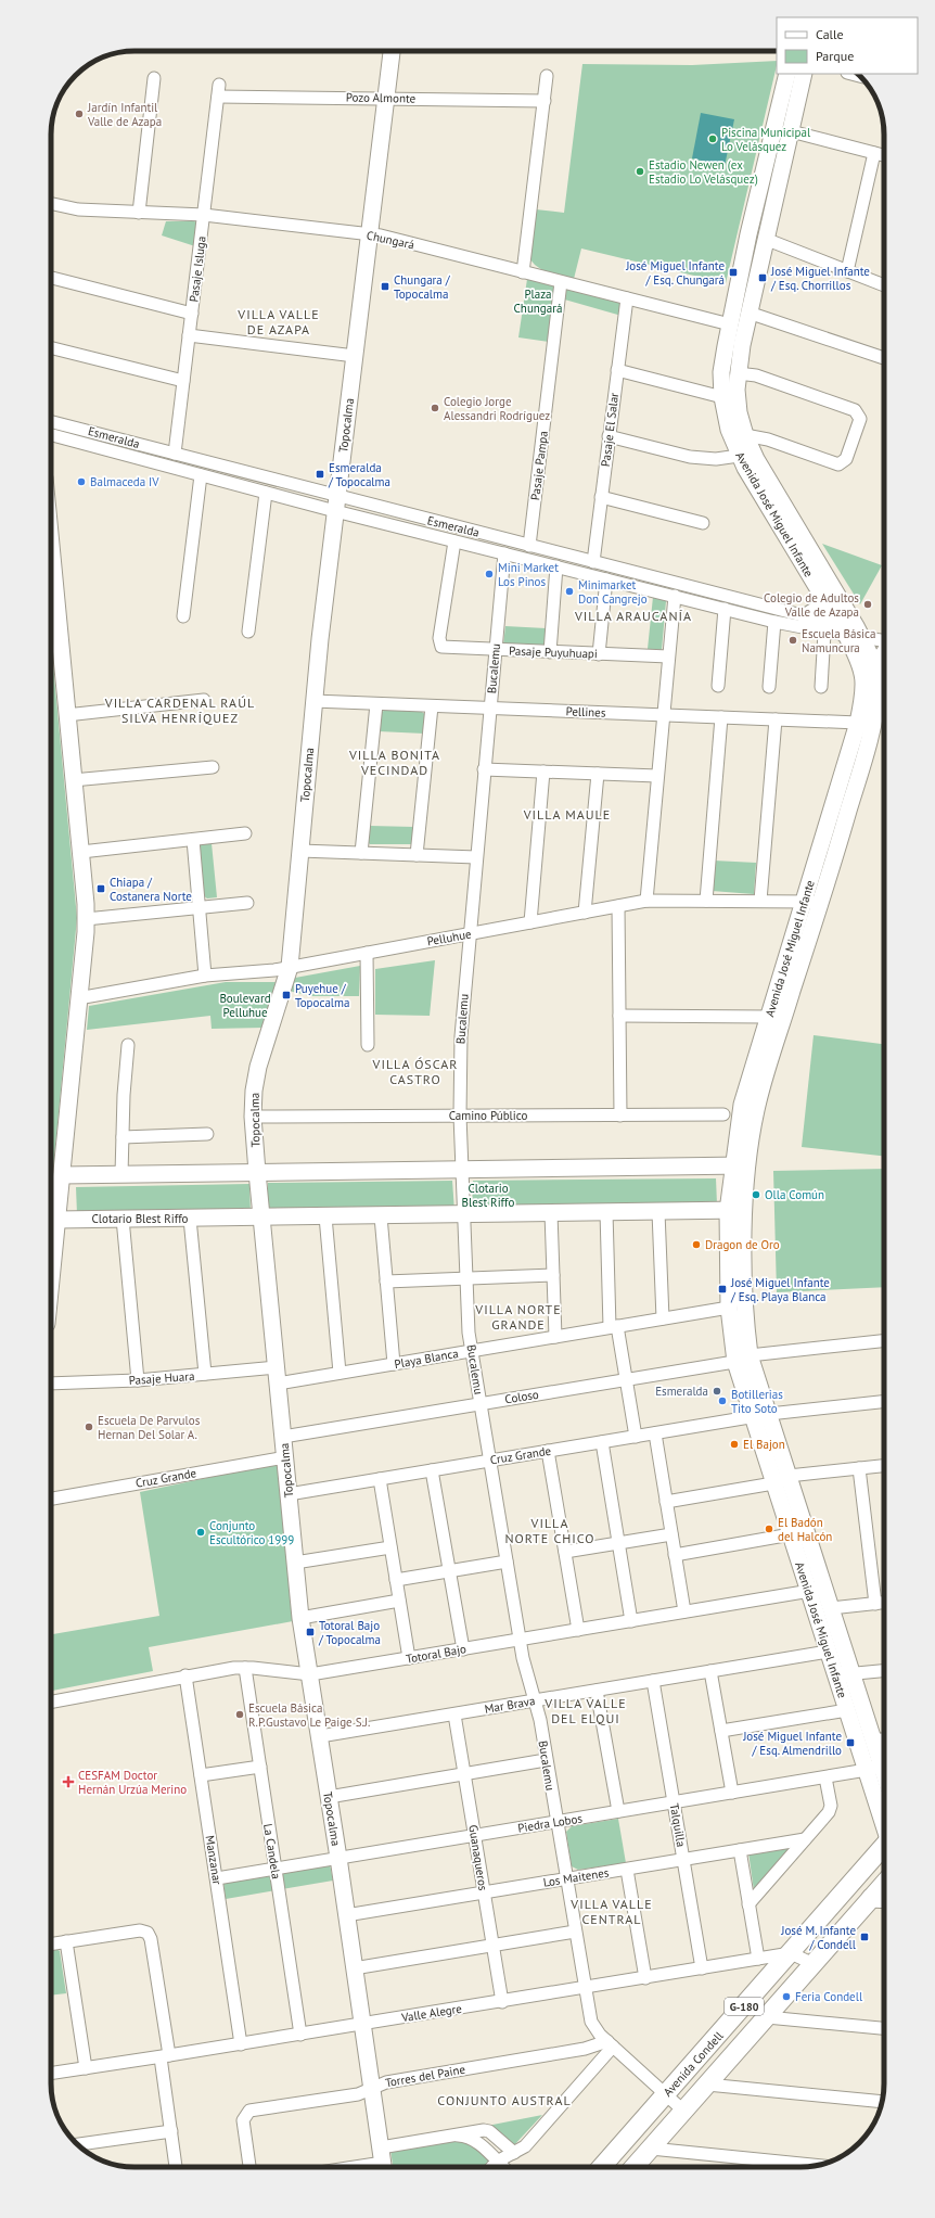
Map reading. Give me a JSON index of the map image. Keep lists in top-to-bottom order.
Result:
{
  "streets": {
    "main road": ["G-180", "Avenida Condell"],
    "street": [
      "Pozo Almonte",
      "Chungará",
      "Pasaje Isluga",
      "Topocalma",
      "Pasaje El Salar",
      "Esmeralda",
      "Pasaje Pampa",
      "Avenida José Miguel Infante",
      "Pasaje Puyuhuapi",
      "Bucalemu",
      "Pellines",
      "Pelluhue",
      "Camino Público",
      "Clotario Blest Riffo",
      "Playa Blanca",
      "Pasaje Huara",
      "Coloso",
      "Cruz Grande",
      "Totoral Bajo",
      "Mar Brava",
      "Piedra Lobos",
      "Talquilla",
      "La Candela",
      "Guanaqueros",
      "Manzanar",
      "Los Maitenes",
      "Valle Alegre",
      "Torres del Paine"
    ]
  },
  "crossings": [
    ["Pozo Almonte", "Pasaje Isluga"],
    ["Pozo Almonte", "Topocalma"],
    ["Chungará", "Pasaje Isluga"],
    ["Chungará", "Topocalma"],
    ["Chungará", "Pasaje El Salar"],
    ["Chungará", "Pasaje Pampa"],
    ["Chungará", "Avenida José Miguel Infante"],
    ["Pasaje Isluga", "Esmeralda"],
    ["Topocalma", "Esmeralda"],
    ["Topocalma", "Pellines"],
    ["Topocalma", "Pelluhue"],
    ["Topocalma", "Camino Público"],
    ["Topocalma", "Clotario Blest Riffo"],
    ["Topocalma", "Playa Blanca"],
    ["Topocalma", "Pasaje Huara"],
    ["Topocalma", "Coloso"],
    ["Topocalma", "Cruz Grande"],
    ["Topocalma", "Totoral Bajo"],
    ["Topocalma", "Mar Brava"],
    ["Topocalma", "Piedra Lobos"],
    ["Topocalma", "Los Maitenes"],
    ["Topocalma", "Valle Alegre"],
    ["Topocalma", "Torres del Paine"],
    ["Pasaje El Salar", "Esmeralda"],
    ["Esmeralda", "Pasaje Pampa"],
    ["Esmeralda", "Avenida José Miguel Infante"],
    ["Esmeralda", "Pasaje Puyuhuapi"],
    ["Esmeralda", "Bucalemu"],
    ["Avenida José Miguel Infante", "Pellines"],
    ["Avenida José Miguel Infante", "Pelluhue"],
    ["Avenida José Miguel Infante", "Clotario Blest Riffo"],
    ["Avenida José Miguel Infante", "Playa Blanca"],
    ["Avenida José Miguel Infante", "Coloso"],
    ["Avenida José Miguel Infante", "Cruz Grande"],
    ["Avenida José Miguel Infante", "Totoral Bajo"],
    ["Avenida José Miguel Infante", "Mar Brava"],
    ["Avenida José Miguel Infante", "Piedra Lobos"],
    ["Pasaje Puyuhuapi", "Bucalemu"],
    ["Bucalemu", "Pellines"],
    ["Bucalemu", "Pelluhue"],
    ["Bucalemu", "Camino Público"],
    ["Bucalemu", "Clotario Blest Riffo"],
    ["Bucalemu", "Playa Blanca"],
    ["Bucalemu", "Coloso"],
    ["Bucalemu", "Cruz Grande"],
    ["Bucalemu", "Totoral Bajo"],
    ["Bucalemu", "Mar Brava"],
    ["Bucalemu", "Piedra Lobos"],
    ["Bucalemu", "Los Maitenes"],
    ["Bucalemu", "Valle Alegre"],
    ["Bucalemu", "Avenida Condell"],
    ["Bucalemu", "Torres del Paine"],
    ["Playa Blanca", "Pasaje Huara"],
    ["Totoral Bajo", "La Candela"],
    ["Totoral Bajo", "Manzanar"],
    ["Mar Brava", "Talquilla"],
    ["Mar Brava", "Guanaqueros"],
    ["Piedra Lobos", "Talquilla"],
    ["Piedra Lobos", "La Candela"],
    ["Piedra Lobos", "Guanaqueros"],
    ["Piedra Lobos", "Manzanar"],
    ["Talquilla", "Los Maitenes"],
    ["Talquilla", "Valle Alegre"],
    ["La Candela", "Valle Alegre"],
    ["Guanaqueros", "Los Maitenes"],
    ["Guanaqueros", "Valle Alegre"],
    ["Manzanar", "Valle Alegre"],
    ["Valle Alegre", "Avenida Condell"]
  ],
  "districts": [
    "VILLA VALLE DE AZAPA",
    "VILLA ARAUCANÍA",
    "VILLA CARDENAL RAÚL SILVA HENRÍQUEZ",
    "VILLA BONITA VECINDAD",
    "VILLA MAULE",
    "VILLA ÓSCAR CASTRO",
    "VILLA NORTE GRANDE",
    "VILLA NORTE CHICO",
    "VILLA VALLE DEL ELQUI",
    "VILLA VALLE CENTRAL",
    "CONJUNTO AUSTRAL"
  ],
  "parks": ["Plaza Chungará", "Boulevard Pelluhue", "Clotario Blest Riffo"],
  "places": {
    "other": [
      "Jardín Infantil Valle de Azapa",
      "Piscina Municipal Lo Velásquez",
      "Estadio Newen (ex Estadio Lo Velásquez)",
      "Colegio Jorge Alessandri Rodríguez",
      "Balmaceda IV",
      "Mini Market Los Pinos",
      "Minimarket Don Cangrejo",
      "Colegio de Adultos Valle de Azapa",
      "Escuela Básica Namuncura",
      "Olla Común",
      "Dragon de Oro",
      "Esmeralda",
      "Botillerias Tito Soto",
      "Escuela De Parvulos Hernan Del Solar A.",
      "El Bajon",
      "El Badón del Halcón",
      "Conjunto Escultórico 1999",
      "Escuela Básica R.P.Gustavo Le Paige S.J.",
      "Feria Condell"
    ],
    "transit": [
      "José Miguel Infante / Esq. Chungará",
      "José Miguel Infante / Esq. Chorrillos",
      "Chungara / Topocalma",
      "Esmeralda / Topocalma",
      "Chiapa / Costanera Norte",
      "Puyehue / Topocalma",
      "José Miguel Infante / Esq. Playa Blanca",
      "Totoral Bajo / Topocalma",
      "José Miguel Infante / Esq. Almendrillo",
      "José M. Infante / Condell"
    ],
    "health": ["CESFAM Doctor Hernán Urzúa Merino"]
  },
  "legend": ["Calle", "Parque"]
}
